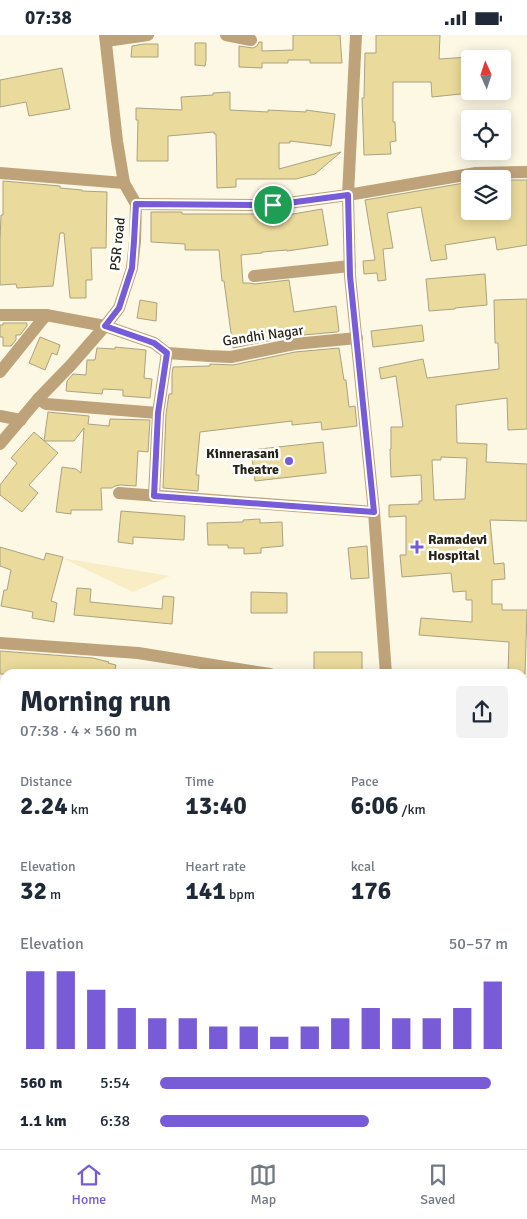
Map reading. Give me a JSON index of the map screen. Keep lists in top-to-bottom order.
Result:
{
  "streets": {
    "street": ["PSR road", "Gandhi Nagar"]
  },
  "crossings": [
    ["PSR road", "Gandhi Nagar"]
  ],
  "places": {
    "other": ["Kinnerasani Theatre"],
    "health": ["Ramadevi Hospital"]
  },
  "north": "top",
  "page": {
    "status": "07:38",
    "heading": ["Morning run", "07:38 · 4 × 560 m"],
    "stats": [
      ["Distance", "2.24 km"],
      ["Time", "13:40"],
      ["Pace", "6:06 /km"],
      ["Elevation", "32 m"],
      ["Heart rate", "141 bpm"],
      ["kcal", "176"]
    ],
    "chart": ["Elevation", "50–57 m"],
    "list": [
      {
        "name": "560 m",
        "note": "5:54"
      },
      {
        "name": "1.1 km",
        "note": "6:38"
      }
    ],
    "tabs": ["Home", "Map", "Saved"]
  }
}
